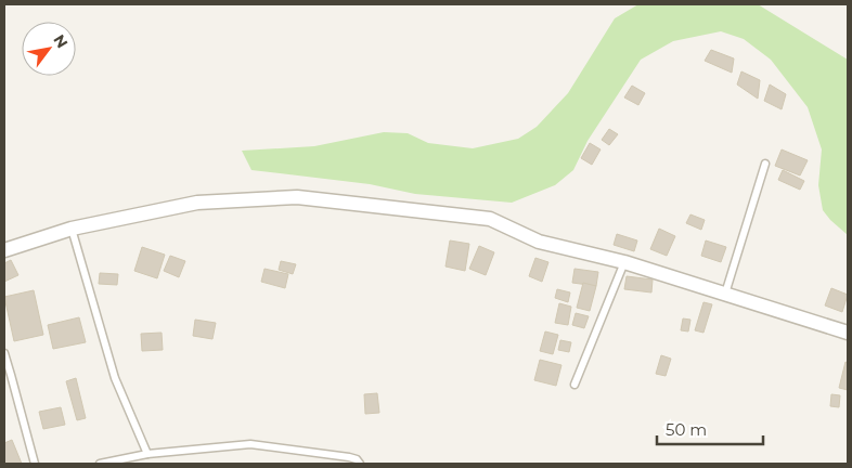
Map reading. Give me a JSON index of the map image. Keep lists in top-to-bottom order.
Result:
{
  "scale_bar": "50 m",
  "north": "top right"
}
